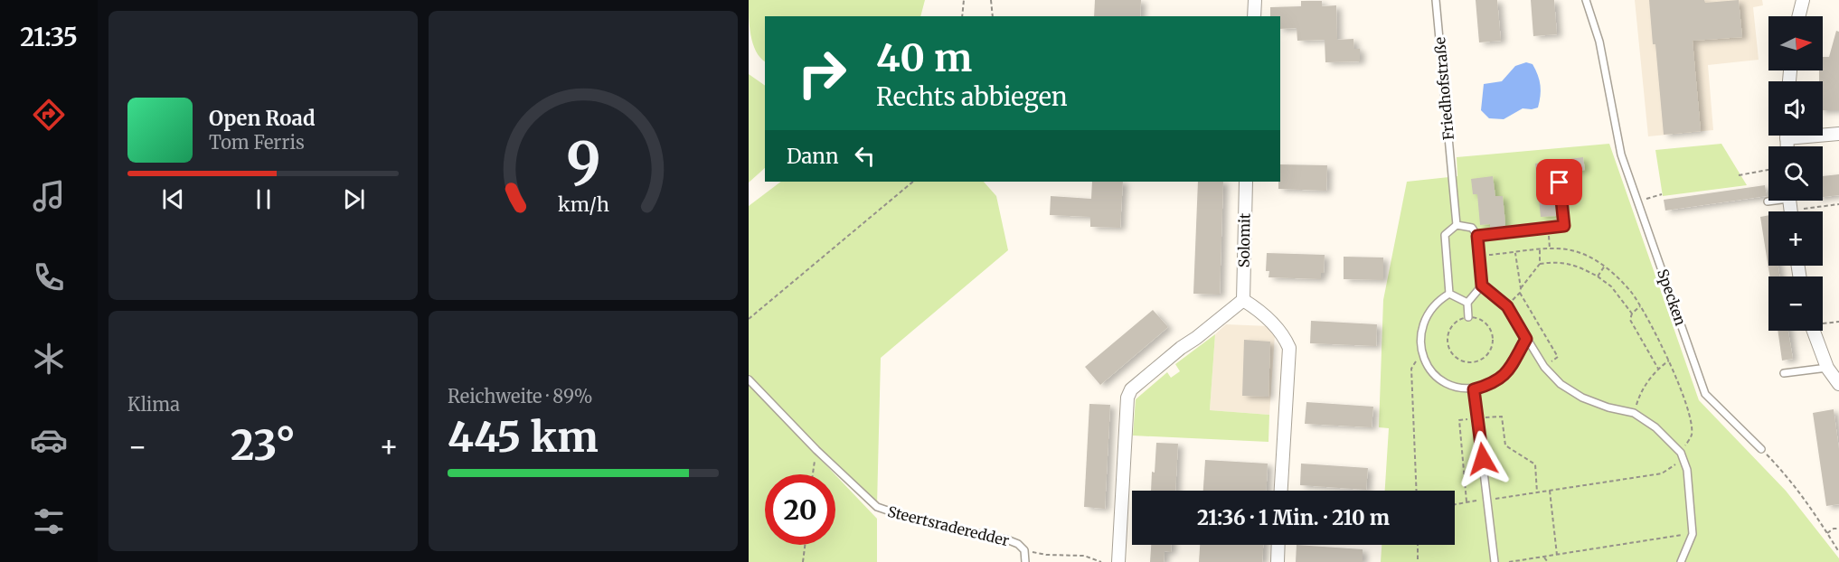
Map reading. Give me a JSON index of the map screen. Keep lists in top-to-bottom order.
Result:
{
  "streets": {
    "street": ["Solomit"],
    "lane": ["Friedhofstraße", "Specken", "Steertsraderedder"]
  },
  "north": "right",
  "page": {
    "tabs": "21:35",
    "map_buttons": ["+", "−"],
    "turn": ["40 m", "Rechts abbiegen"],
    "song": ["Open Road", "Tom Ferris"],
    "then": "Dann",
    "tile": [
      "Klima",
      ["Reichweite · 89%", "445 km"]
    ],
    "heat": ["−", "23°", "+"],
    "limit": "20",
    "trip": "21:36 · 1 Min. · 210 m",
    "gauge": ["9", "km/h"]
  }
}
